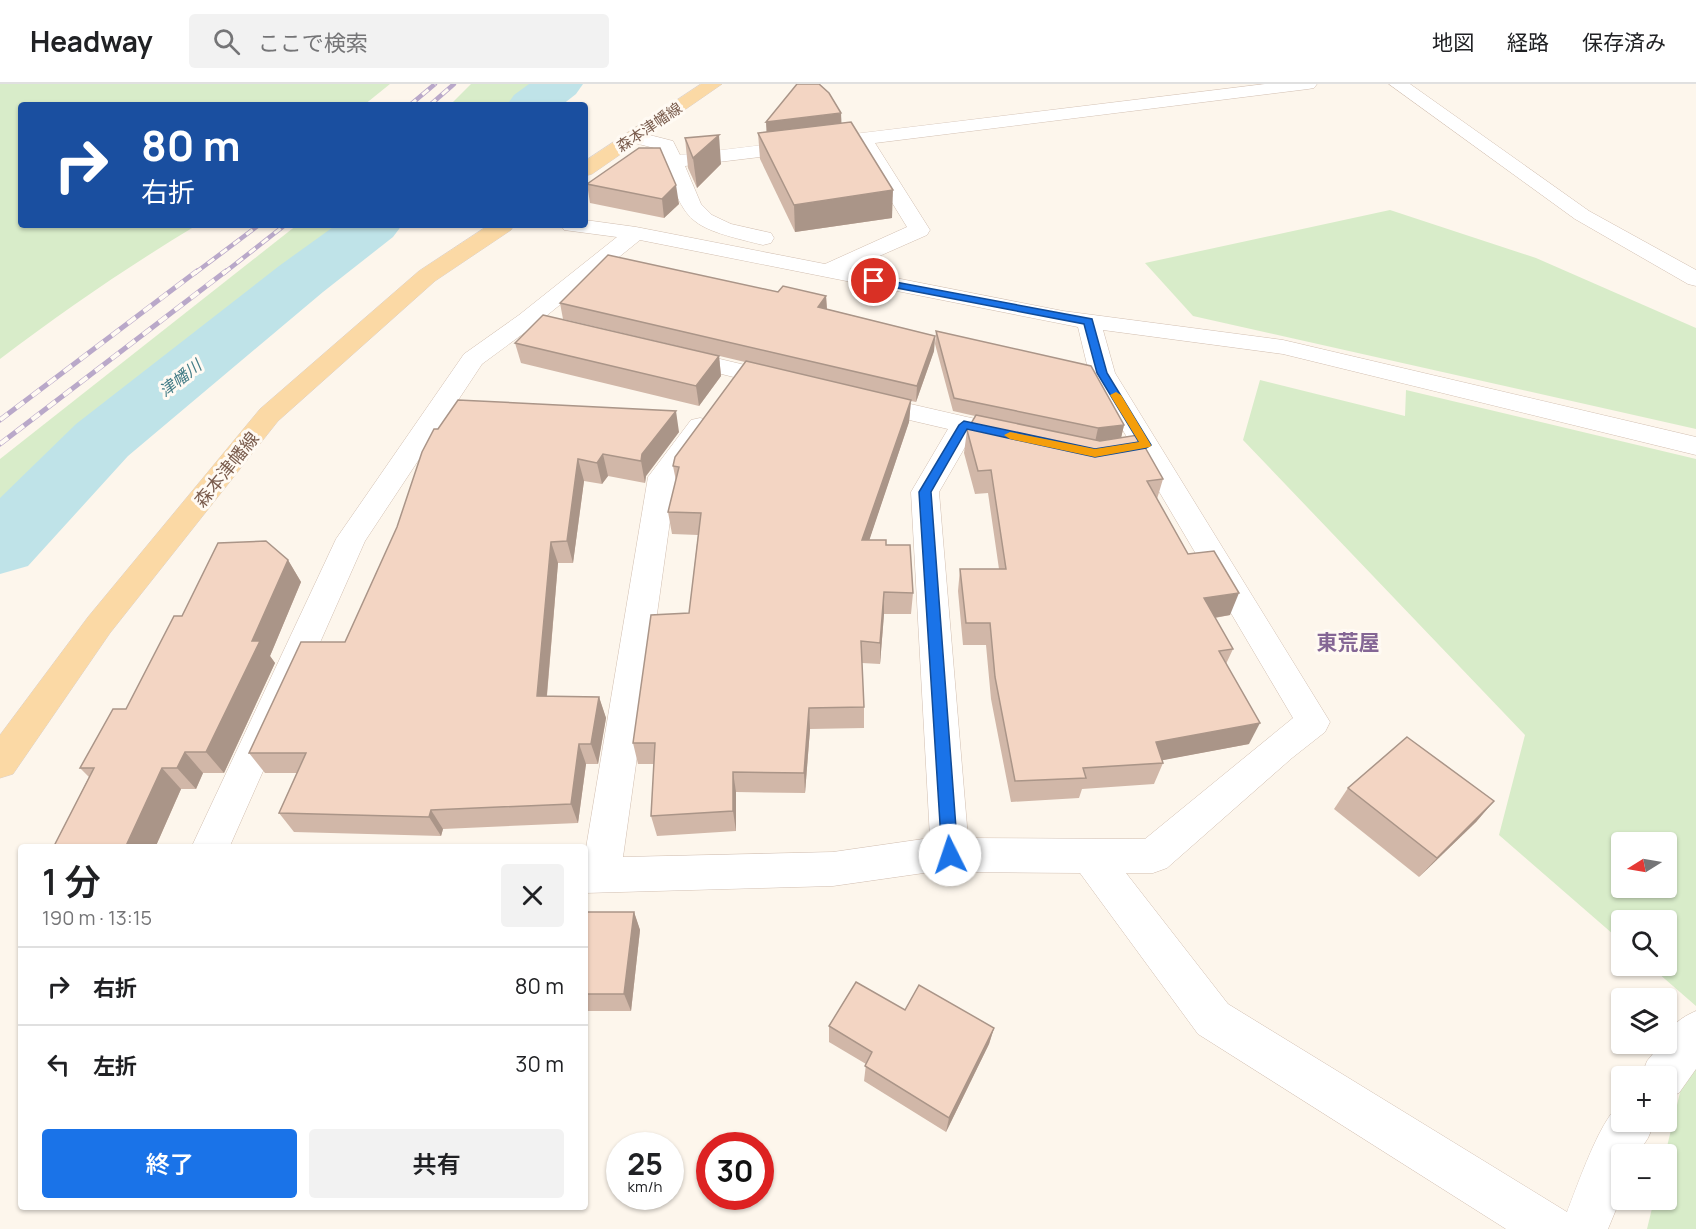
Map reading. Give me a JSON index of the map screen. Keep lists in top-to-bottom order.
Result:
{
  "streets": {
    "main road": ["森本津幡線"]
  },
  "districts": ["東荒屋"],
  "water": ["津幡川"],
  "north": "left",
  "page": {
    "header": "Headway",
    "search": "ここで検索",
    "nav": ["地図", "経路", "保存済み"],
    "turn": ["80 m", "右折"],
    "map_buttons": ["+", "−"],
    "heading": ["1 分", "190 m · 13:15"],
    "list": [
      {
        "name": "右折",
        "value": "80 m"
      },
      {
        "name": "左折",
        "value": "30 m"
      }
    ],
    "buttons": ["終了", "共有"],
    "speed": "25 km/h",
    "limit": "30"
  }
}
